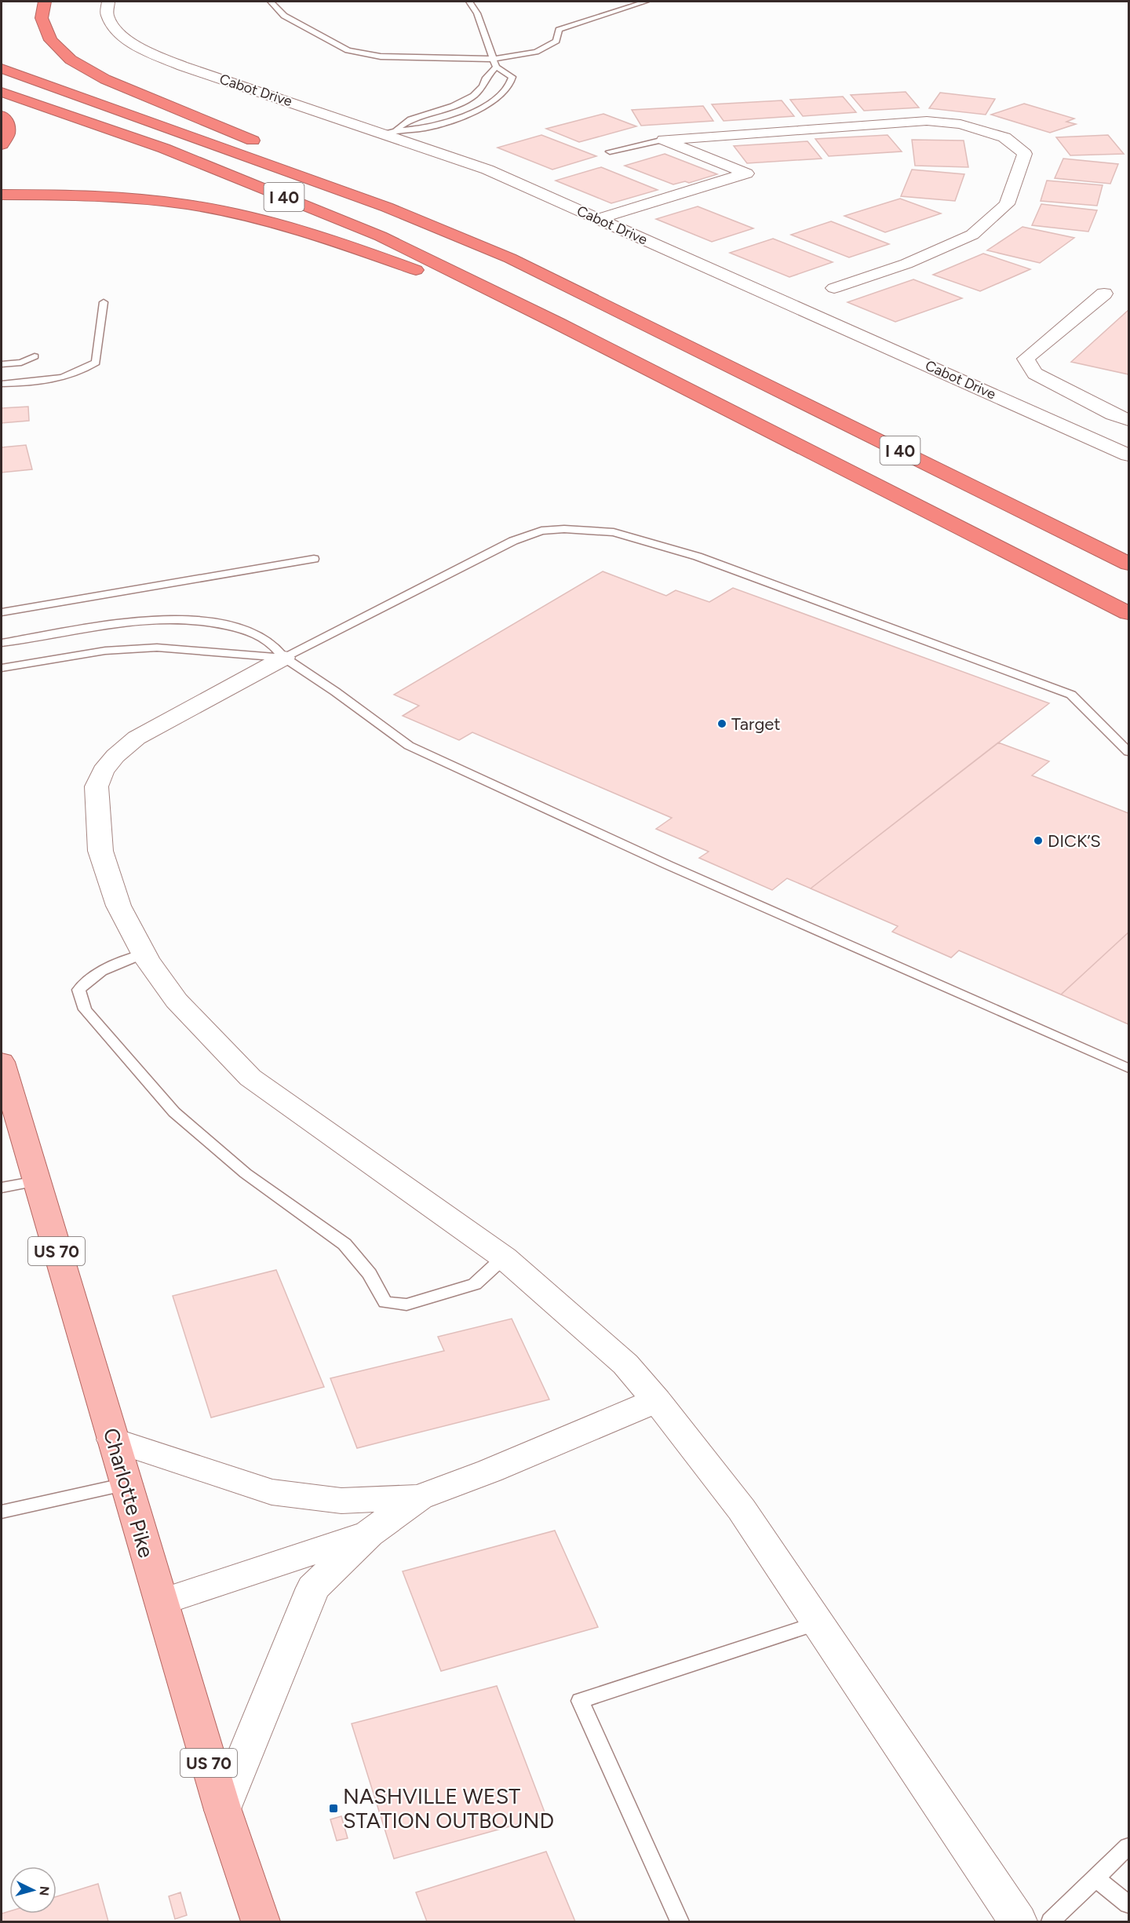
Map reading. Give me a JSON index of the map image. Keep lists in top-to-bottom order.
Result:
{
  "streets": {
    "highway": ["I 40"],
    "main road": ["US 70", "Charlotte Pike"],
    "street": ["Cabot Drive"]
  },
  "places": {
    "other": ["Target", "DICK’S"],
    "transit": ["NASHVILLE WEST STATION OUTBOUND"]
  },
  "north": "right"
}
